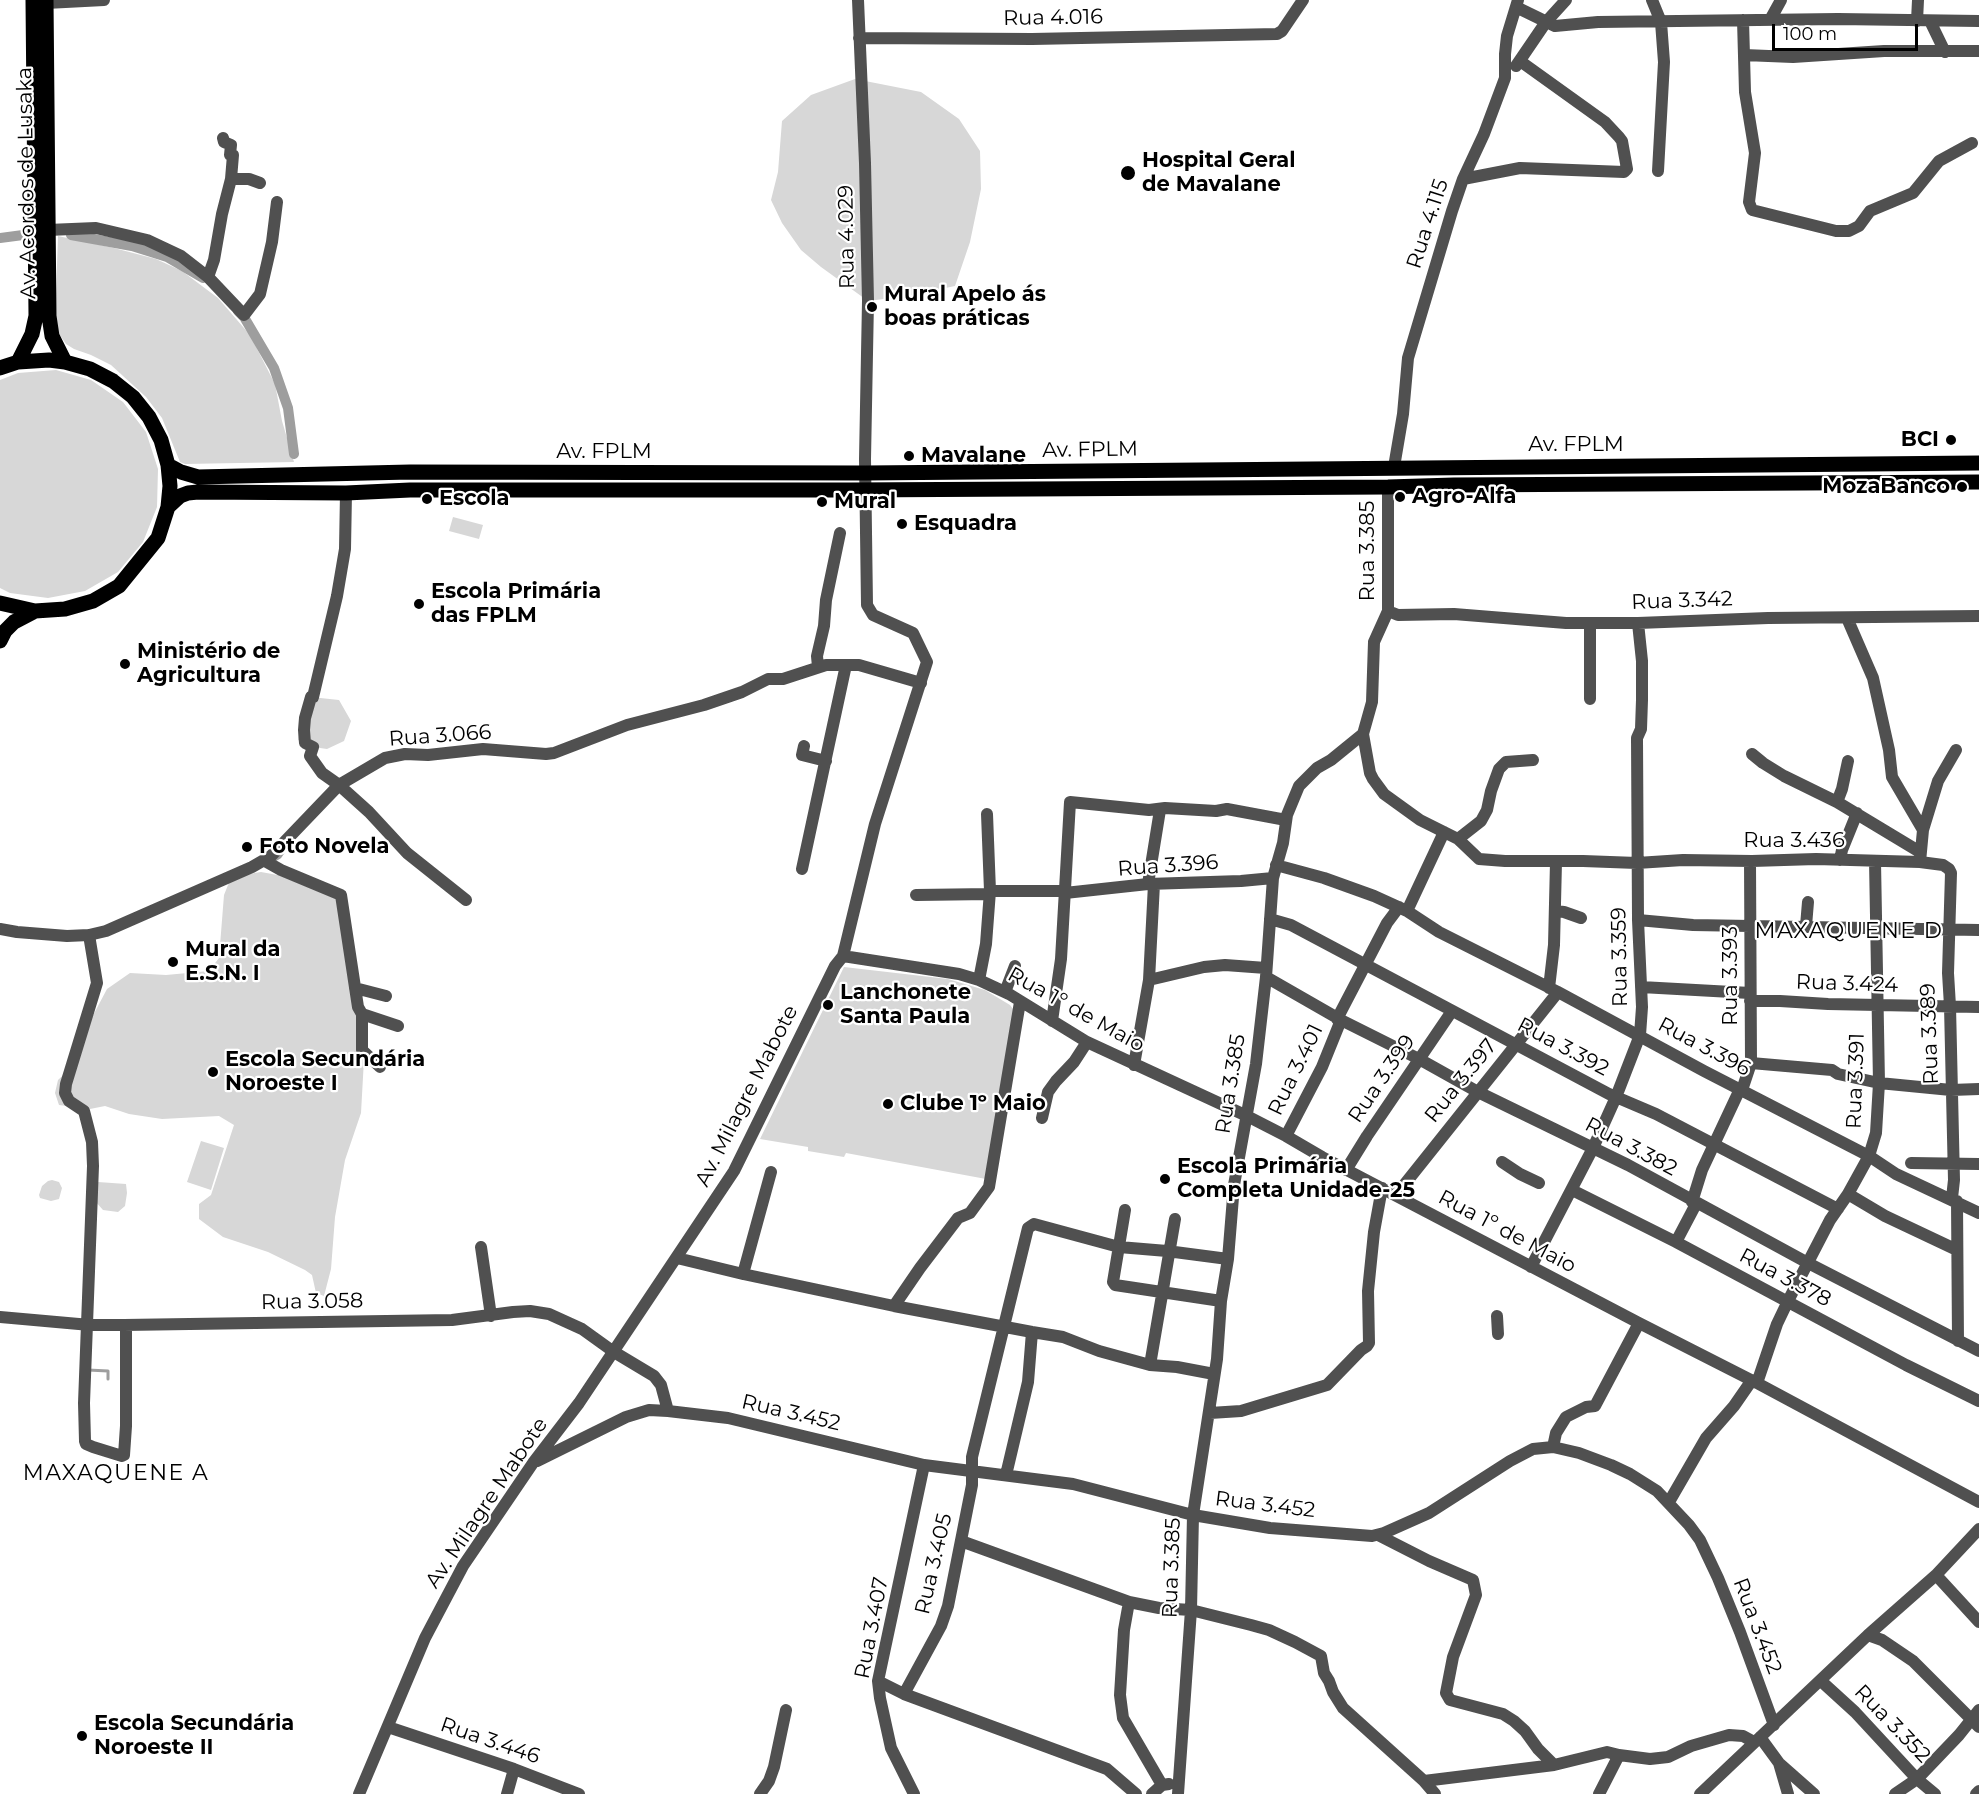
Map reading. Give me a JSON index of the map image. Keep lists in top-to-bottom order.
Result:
{
  "streets": {
    "main road": ["Av. Acordos de Lusaka", "Av. FPLM"],
    "street": [
      "Rua 4.016",
      "Rua 4.115",
      "Rua 4.029",
      "Rua 3.385",
      "Rua 3.342",
      "Rua 3.066",
      "Rua 3.436",
      "Rua 3.396",
      "Rua 3.359",
      "Rua 3.393",
      "Rua 3.424",
      "Rua 1º de Maio",
      "Rua 3.389",
      "Rua 3.392",
      "Rua 3.401",
      "Rua 3.399",
      "Rua 3.397",
      "Rua 3.391",
      "Av. Milagre Mabote",
      "Rua 3.382",
      "Rua 3.378",
      "Rua 3.058",
      "Rua 3.452",
      "Rua 3.405",
      "Rua 3.407",
      "Rua 3.352",
      "Rua 3.446"
    ]
  },
  "crossings": [
    ["Rua 4.016", "Rua 4.029"],
    ["Rua 4.115", "Av. FPLM"],
    ["Rua 4.029", "Av. FPLM"],
    ["Rua 4.029", "Av. Milagre Mabote"],
    ["Av. FPLM", "Rua 3.385"],
    ["Av. FPLM", "Av. Milagre Mabote"],
    ["Rua 3.385", "Rua 3.342"],
    ["Rua 3.385", "Rua 3.436"],
    ["Rua 3.385", "Rua 3.396"],
    ["Rua 3.385", "Rua 1º de Maio"],
    ["Rua 3.385", "Rua 3.392"],
    ["Rua 3.385", "Rua 3.382"],
    ["Rua 3.385", "Rua 3.452"],
    ["Rua 3.342", "Rua 3.359"],
    ["Rua 3.066", "Av. Milagre Mabote"],
    ["Rua 3.436", "Rua 3.359"],
    ["Rua 3.436", "Rua 3.393"],
    ["Rua 3.436", "Rua 3.389"],
    ["Rua 3.436", "Rua 3.401"],
    ["Rua 3.436", "Rua 3.391"],
    ["Rua 3.396", "Rua 3.359"],
    ["Rua 3.396", "Rua 3.393"],
    ["Rua 3.396", "Rua 3.389"],
    ["Rua 3.396", "Rua 3.401"],
    ["Rua 3.396", "Rua 3.397"],
    ["Rua 3.396", "Rua 3.391"],
    ["Rua 3.359", "Rua 3.424"],
    ["Rua 3.359", "Rua 1º de Maio"],
    ["Rua 3.359", "Rua 3.392"],
    ["Rua 3.359", "Rua 3.382"],
    ["Rua 3.359", "Rua 3.378"],
    ["Rua 3.393", "Rua 3.424"],
    ["Rua 3.393", "Rua 3.392"],
    ["Rua 3.393", "Rua 3.382"],
    ["Rua 3.393", "Rua 3.378"],
    ["Rua 3.424", "Rua 3.389"],
    ["Rua 3.424", "Rua 3.391"],
    ["Rua 1º de Maio", "Rua 3.401"],
    ["Rua 1º de Maio", "Rua 3.399"],
    ["Rua 1º de Maio", "Rua 3.397"],
    ["Rua 1º de Maio", "Rua 3.391"],
    ["Rua 1º de Maio", "Av. Milagre Mabote"],
    ["Rua 3.389", "Rua 3.382"],
    ["Rua 3.392", "Rua 3.401"],
    ["Rua 3.392", "Rua 3.399"],
    ["Rua 3.392", "Rua 3.397"],
    ["Rua 3.392", "Rua 3.391"],
    ["Rua 3.401", "Rua 3.382"],
    ["Rua 3.399", "Rua 3.382"],
    ["Rua 3.397", "Rua 3.382"],
    ["Rua 3.391", "Rua 3.382"],
    ["Rua 3.391", "Rua 3.378"],
    ["Rua 3.391", "Rua 3.452"],
    ["Av. Milagre Mabote", "Rua 3.058"],
    ["Av. Milagre Mabote", "Rua 3.452"],
    ["Av. Milagre Mabote", "Rua 3.446"],
    ["Rua 3.452", "Rua 3.405"],
    ["Rua 3.452", "Rua 3.407"]
  ],
  "districts": ["MAXAQUENE D", "MAXAQUENE A"],
  "places": [
    "Hospital Geral de Mavalane",
    "Mural Apelo ás boas práticas",
    "BCI",
    "Mavalane",
    "MozaBanco",
    "Agro-Alfa",
    "Escola",
    "Mural",
    "Esquadra",
    "Escola Primária das FPLM",
    "Ministério de Agricultura",
    "Foto Novela",
    "Mural da E.S.N. I",
    "Lanchonete Santa Paula",
    "Escola Secundária Noroeste I",
    "Clube 1º Maio",
    "Escola Primária Completa Unidade-25",
    "Escola Secundária Noroeste II"
  ],
  "scale_bar": "100 m"
}
